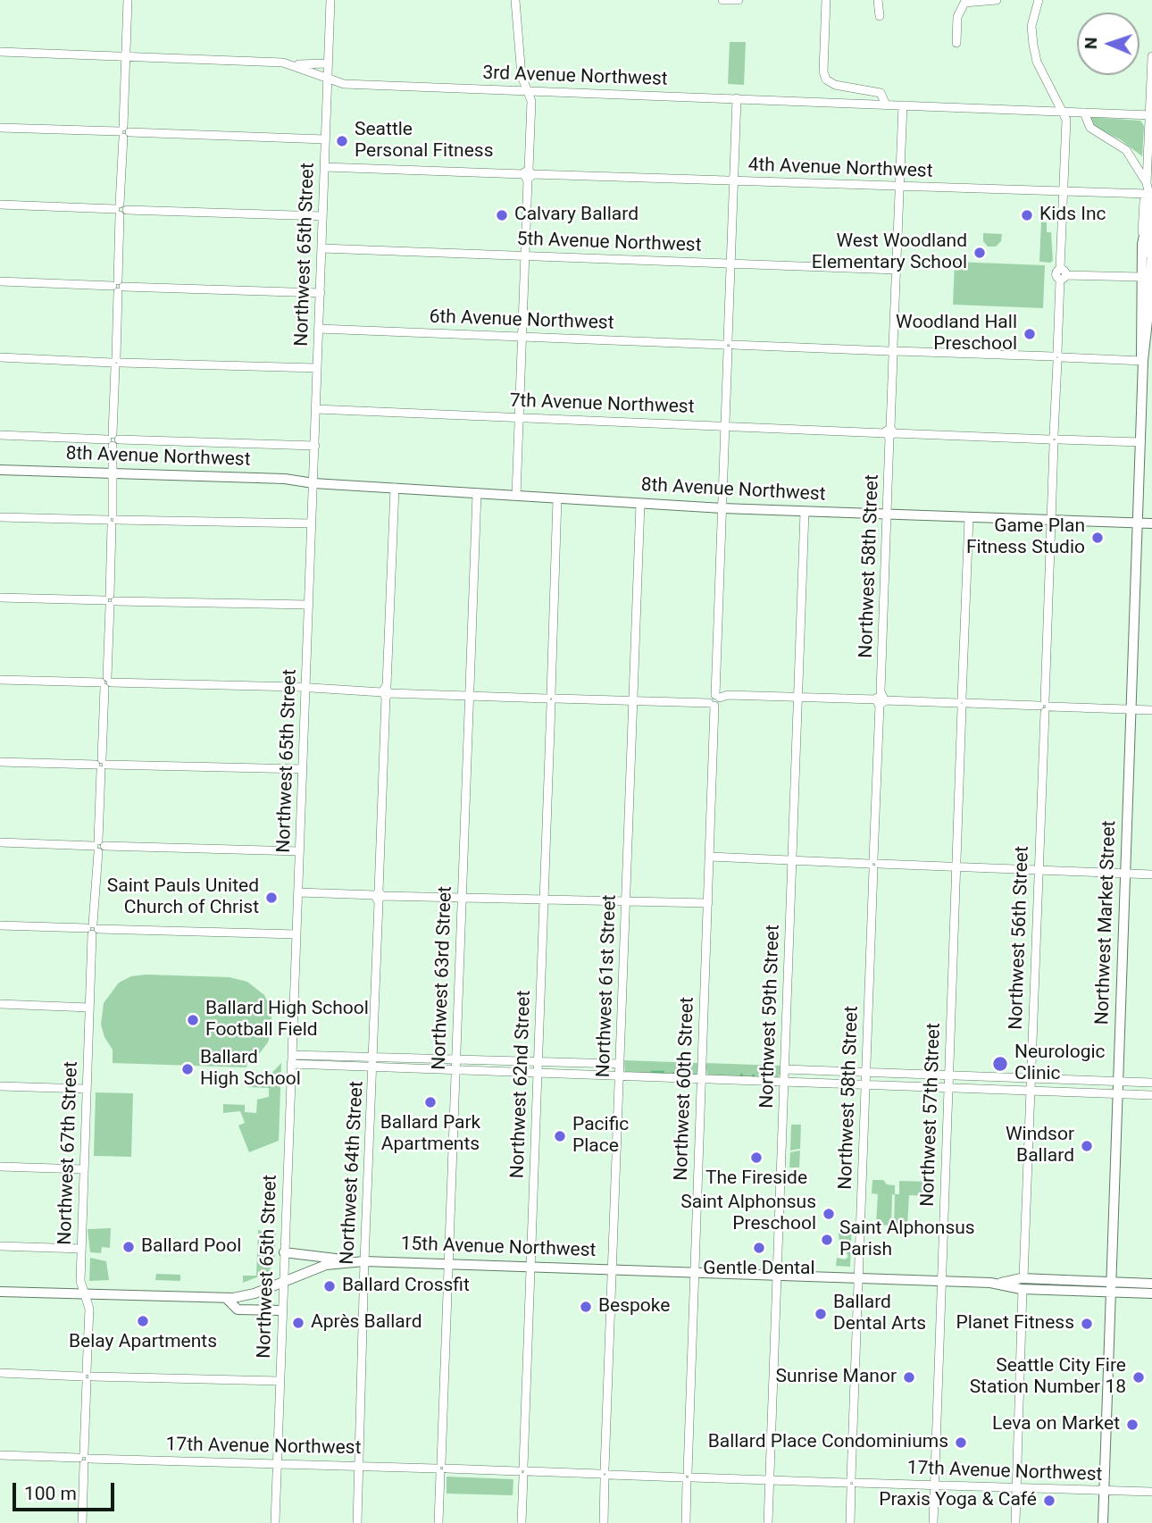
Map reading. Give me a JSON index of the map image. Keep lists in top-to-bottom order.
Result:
{
  "streets": {
    "main road": ["8th Avenue Northwest", "Northwest Market Street", "15th Avenue Northwest"],
    "street": [
      "3rd Avenue Northwest",
      "4th Avenue Northwest",
      "5th Avenue Northwest",
      "Northwest 65th Street",
      "6th Avenue Northwest",
      "7th Avenue Northwest",
      "Northwest 58th Street",
      "Northwest 56th Street",
      "Northwest 63rd Street",
      "Northwest 61st Street",
      "Northwest 59th Street",
      "Northwest 62nd Street",
      "Northwest 60th Street",
      "Northwest 57th Street",
      "Northwest 67th Street",
      "Northwest 64th Street",
      "17th Avenue Northwest"
    ]
  },
  "crossings": [
    ["3rd Avenue Northwest", "Northwest 65th Street"],
    ["3rd Avenue Northwest", "Northwest 58th Street"],
    ["3rd Avenue Northwest", "Northwest 56th Street"],
    ["3rd Avenue Northwest", "Northwest 67th Street"],
    ["4th Avenue Northwest", "Northwest 65th Street"],
    ["4th Avenue Northwest", "Northwest 58th Street"],
    ["4th Avenue Northwest", "Northwest 56th Street"],
    ["5th Avenue Northwest", "Northwest 65th Street"],
    ["5th Avenue Northwest", "Northwest 58th Street"],
    ["Northwest 65th Street", "6th Avenue Northwest"],
    ["Northwest 65th Street", "7th Avenue Northwest"],
    ["Northwest 65th Street", "8th Avenue Northwest"],
    ["Northwest 65th Street", "15th Avenue Northwest"],
    ["Northwest 65th Street", "17th Avenue Northwest"],
    ["6th Avenue Northwest", "Northwest 58th Street"],
    ["6th Avenue Northwest", "Northwest Market Street"],
    ["6th Avenue Northwest", "Northwest 56th Street"],
    ["7th Avenue Northwest", "Northwest 58th Street"],
    ["7th Avenue Northwest", "Northwest Market Street"],
    ["7th Avenue Northwest", "Northwest 56th Street"],
    ["8th Avenue Northwest", "Northwest 58th Street"],
    ["8th Avenue Northwest", "Northwest Market Street"],
    ["8th Avenue Northwest", "Northwest 56th Street"],
    ["8th Avenue Northwest", "Northwest 63rd Street"],
    ["8th Avenue Northwest", "Northwest 61st Street"],
    ["8th Avenue Northwest", "Northwest 59th Street"],
    ["8th Avenue Northwest", "Northwest 62nd Street"],
    ["8th Avenue Northwest", "Northwest 57th Street"],
    ["8th Avenue Northwest", "Northwest 67th Street"],
    ["8th Avenue Northwest", "Northwest 64th Street"],
    ["Northwest 58th Street", "15th Avenue Northwest"],
    ["Northwest 58th Street", "17th Avenue Northwest"],
    ["Northwest Market Street", "15th Avenue Northwest"],
    ["Northwest Market Street", "17th Avenue Northwest"],
    ["Northwest 56th Street", "15th Avenue Northwest"],
    ["Northwest 56th Street", "17th Avenue Northwest"],
    ["Northwest 63rd Street", "15th Avenue Northwest"],
    ["Northwest 63rd Street", "17th Avenue Northwest"],
    ["Northwest 61st Street", "15th Avenue Northwest"],
    ["Northwest 61st Street", "17th Avenue Northwest"],
    ["Northwest 59th Street", "15th Avenue Northwest"],
    ["Northwest 59th Street", "17th Avenue Northwest"],
    ["Northwest 62nd Street", "15th Avenue Northwest"],
    ["Northwest 62nd Street", "17th Avenue Northwest"],
    ["Northwest 60th Street", "15th Avenue Northwest"],
    ["Northwest 60th Street", "17th Avenue Northwest"],
    ["Northwest 57th Street", "15th Avenue Northwest"],
    ["Northwest 57th Street", "17th Avenue Northwest"],
    ["Northwest 67th Street", "15th Avenue Northwest"],
    ["Northwest 67th Street", "17th Avenue Northwest"],
    ["Northwest 64th Street", "15th Avenue Northwest"],
    ["Northwest 64th Street", "17th Avenue Northwest"]
  ],
  "places": [
    "Seattle Personal Fitness",
    "Calvary Ballard",
    "Kids Inc",
    "West Woodland Elementary School",
    "Woodland Hall Preschool",
    "Game Plan Fitness Studio",
    "Saint Pauls United Church of Christ",
    "Ballard High School Football Field",
    "Neurologic Clinic",
    "Ballard High School",
    "Ballard Park Apartments",
    "Pacific Place",
    "Windsor Ballard",
    "The Fireside",
    "Saint Alphonsus Preschool",
    "Saint Alphonsus Parish",
    "Ballard Pool",
    "Gentle Dental",
    "Ballard Crossfit",
    "Bespoke",
    "Ballard Dental Arts",
    "Belay Apartments",
    "Après Ballard",
    "Planet Fitness",
    "Sunrise Manor",
    "Seattle City Fire Station Number 18",
    "Leva on Market",
    "Ballard Place Condominiums",
    "Praxis Yoga & Café"
  ],
  "scale_bar": "100 m",
  "north": "left"
}
